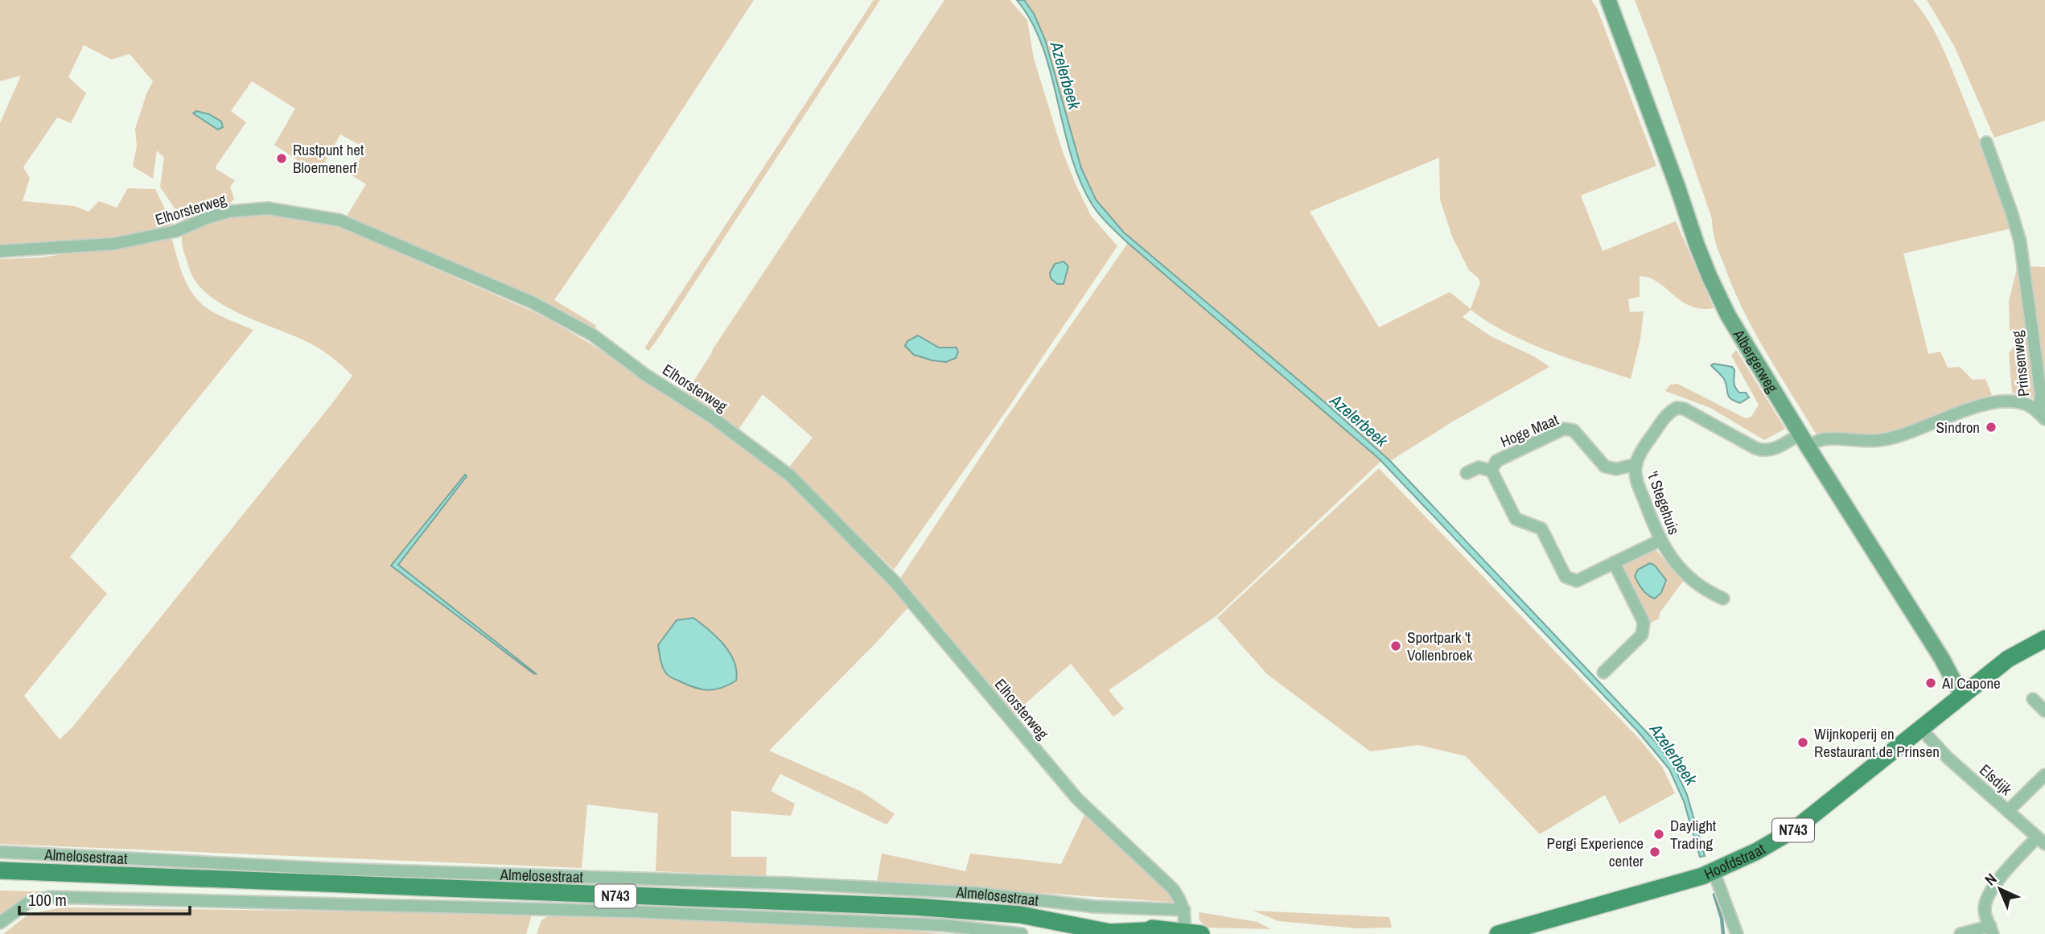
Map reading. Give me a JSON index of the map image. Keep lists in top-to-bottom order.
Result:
{
  "streets": {
    "main road": [
      "Albergerweg",
      "N743",
      "Almelosestraat",
      "Hoofdstraat"
    ],
    "street": [
      "Elhorsterweg",
      "Prinsenweg",
      "Hoge Maat",
      "'t Stegehuis",
      "Elsdijk"
    ]
  },
  "crossings": [
    ["Elhorsterweg", "Almelosestraat"],
    ["Albergerweg", "Prinsenweg"],
    ["Albergerweg", "'t Stegehuis"],
    ["Albergerweg", "Hoofdstraat"],
    ["Prinsenweg", "'t Stegehuis"],
    ["Hoge Maat", "'t Stegehuis"]
  ],
  "water": ["Azelerbeek"],
  "places": [
    "Rustpunt het Bloemenerf",
    "Sindron",
    "Sportpark 't Vollenbroek",
    "Al Capone",
    "Wijnkoperij en Restaurant de Prinsen",
    "Daylight Trading",
    "Pergi Experience center"
  ],
  "scale_bar": "100 m",
  "north": "top left"
}
